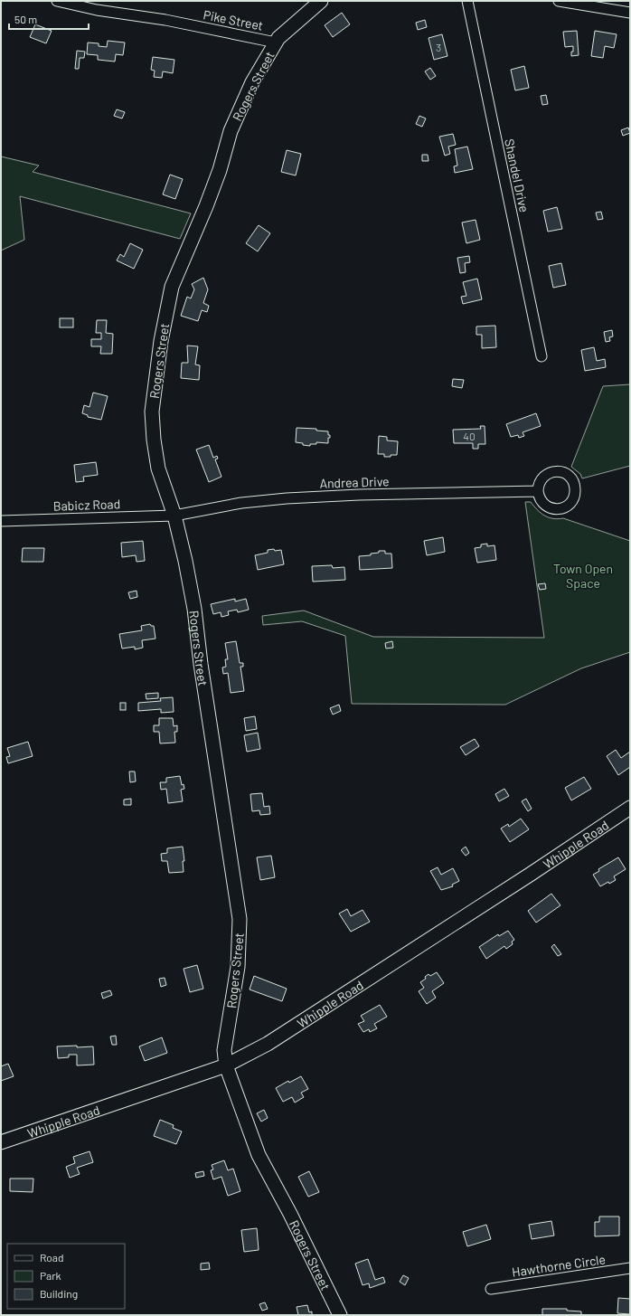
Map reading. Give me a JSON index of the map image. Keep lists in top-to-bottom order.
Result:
{
  "streets": {
    "street": [
      "Pike Street",
      "Rogers Street",
      "Shandel Drive",
      "Andrea Drive",
      "Babicz Road",
      "Whipple Road",
      "Hawthorne Circle"
    ]
  },
  "crossings": [
    ["Pike Street", "Rogers Street"],
    ["Rogers Street", "Andrea Drive"],
    ["Rogers Street", "Babicz Road"],
    ["Rogers Street", "Whipple Road"],
    ["Andrea Drive", "Babicz Road"]
  ],
  "parks": ["Town Open Space"],
  "house_numbers": ["3", "40"],
  "legend": ["Road", "Park", "Building"],
  "scale_bar": "50 m"
}
